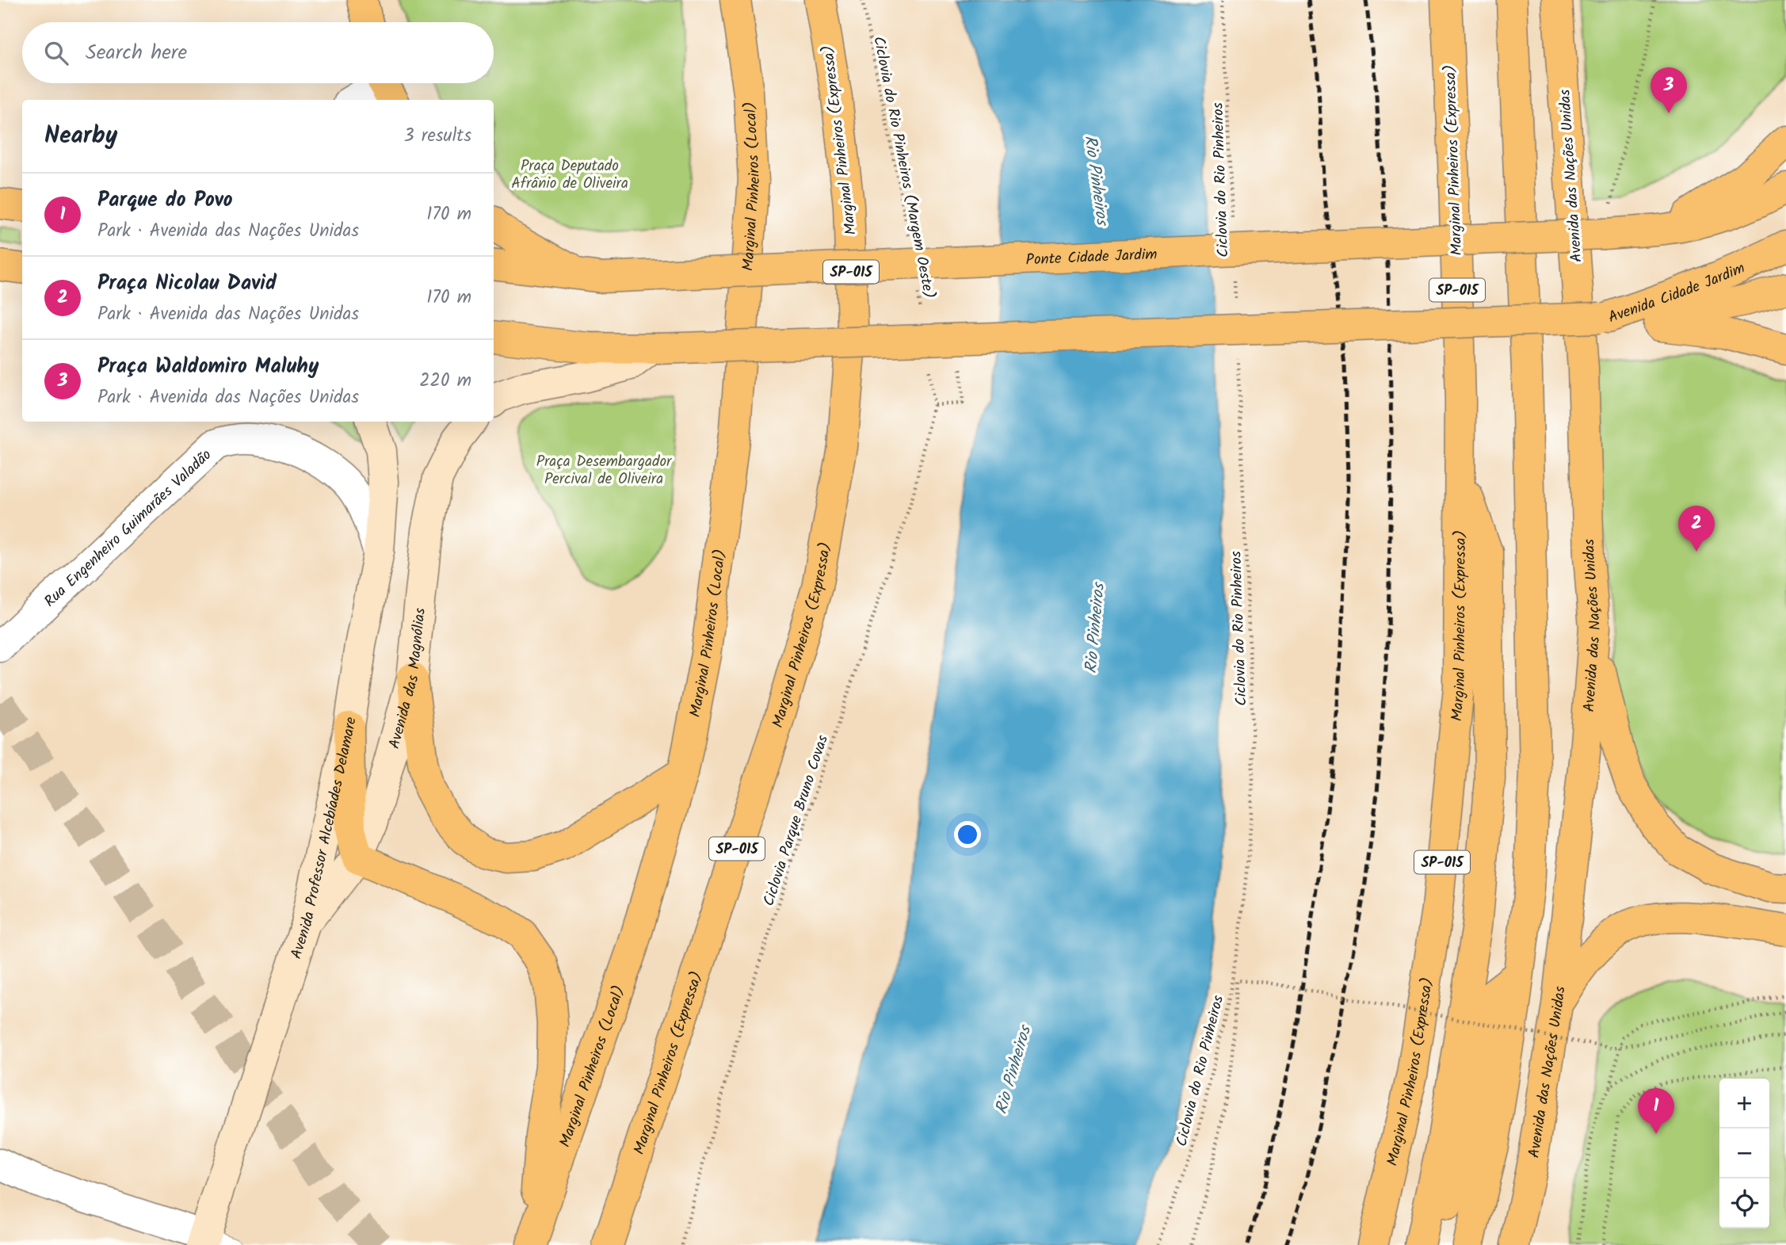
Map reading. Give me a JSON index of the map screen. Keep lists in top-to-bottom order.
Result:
{
  "streets": {
    "highway": [
      "Marginal Pinheiros (Expressa)",
      "Avenida das Nações Unidas",
      "Marginal Pinheiros (Local)",
      "Ponte Cidade Jardim",
      "SP-015",
      "Avenida Cidade Jardim"
    ],
    "main road": ["Avenida das Magnólias", "Avenida Professor Alcebíades Delamare"],
    "street": ["Rua Engenheiro Guimarães Valadão"],
    "path": ["Ciclovia do Rio Pinheiros (Margem Oeste)", "Ciclovia do Rio Pinheiros", "Ciclovia Parque Bruno Covas"]
  },
  "crossings": [
    ["Rua Engenheiro Guimarães Valadão", "Avenida Professor Alcebíades Delamare"],
    ["Avenida das Magnólias", "Avenida Professor Alcebíades Delamare"]
  ],
  "water": ["Rio Pinheiros"],
  "parks": ["Praça Deputado Afrânio de Oliveira", "Praça Desembargador Percival de Oliveira"],
  "page": {
    "search": "Search here",
    "pins": ["3", "2", "1"],
    "heading": ["Nearby", "3 results"],
    "list": [
      {
        "mark": "1",
        "name": "Parque do Povo",
        "note": "Park · Avenida das Nações Unidas",
        "value": "170 m"
      },
      {
        "mark": "2",
        "name": "Praça Nicolau David",
        "note": "Park · Avenida das Nações Unidas",
        "value": "170 m"
      },
      {
        "mark": "3",
        "name": "Praça Waldomiro Maluhy",
        "note": "Park · Avenida das Nações Unidas",
        "value": "220 m"
      }
    ],
    "map_buttons": ["+", "−"]
  }
}
